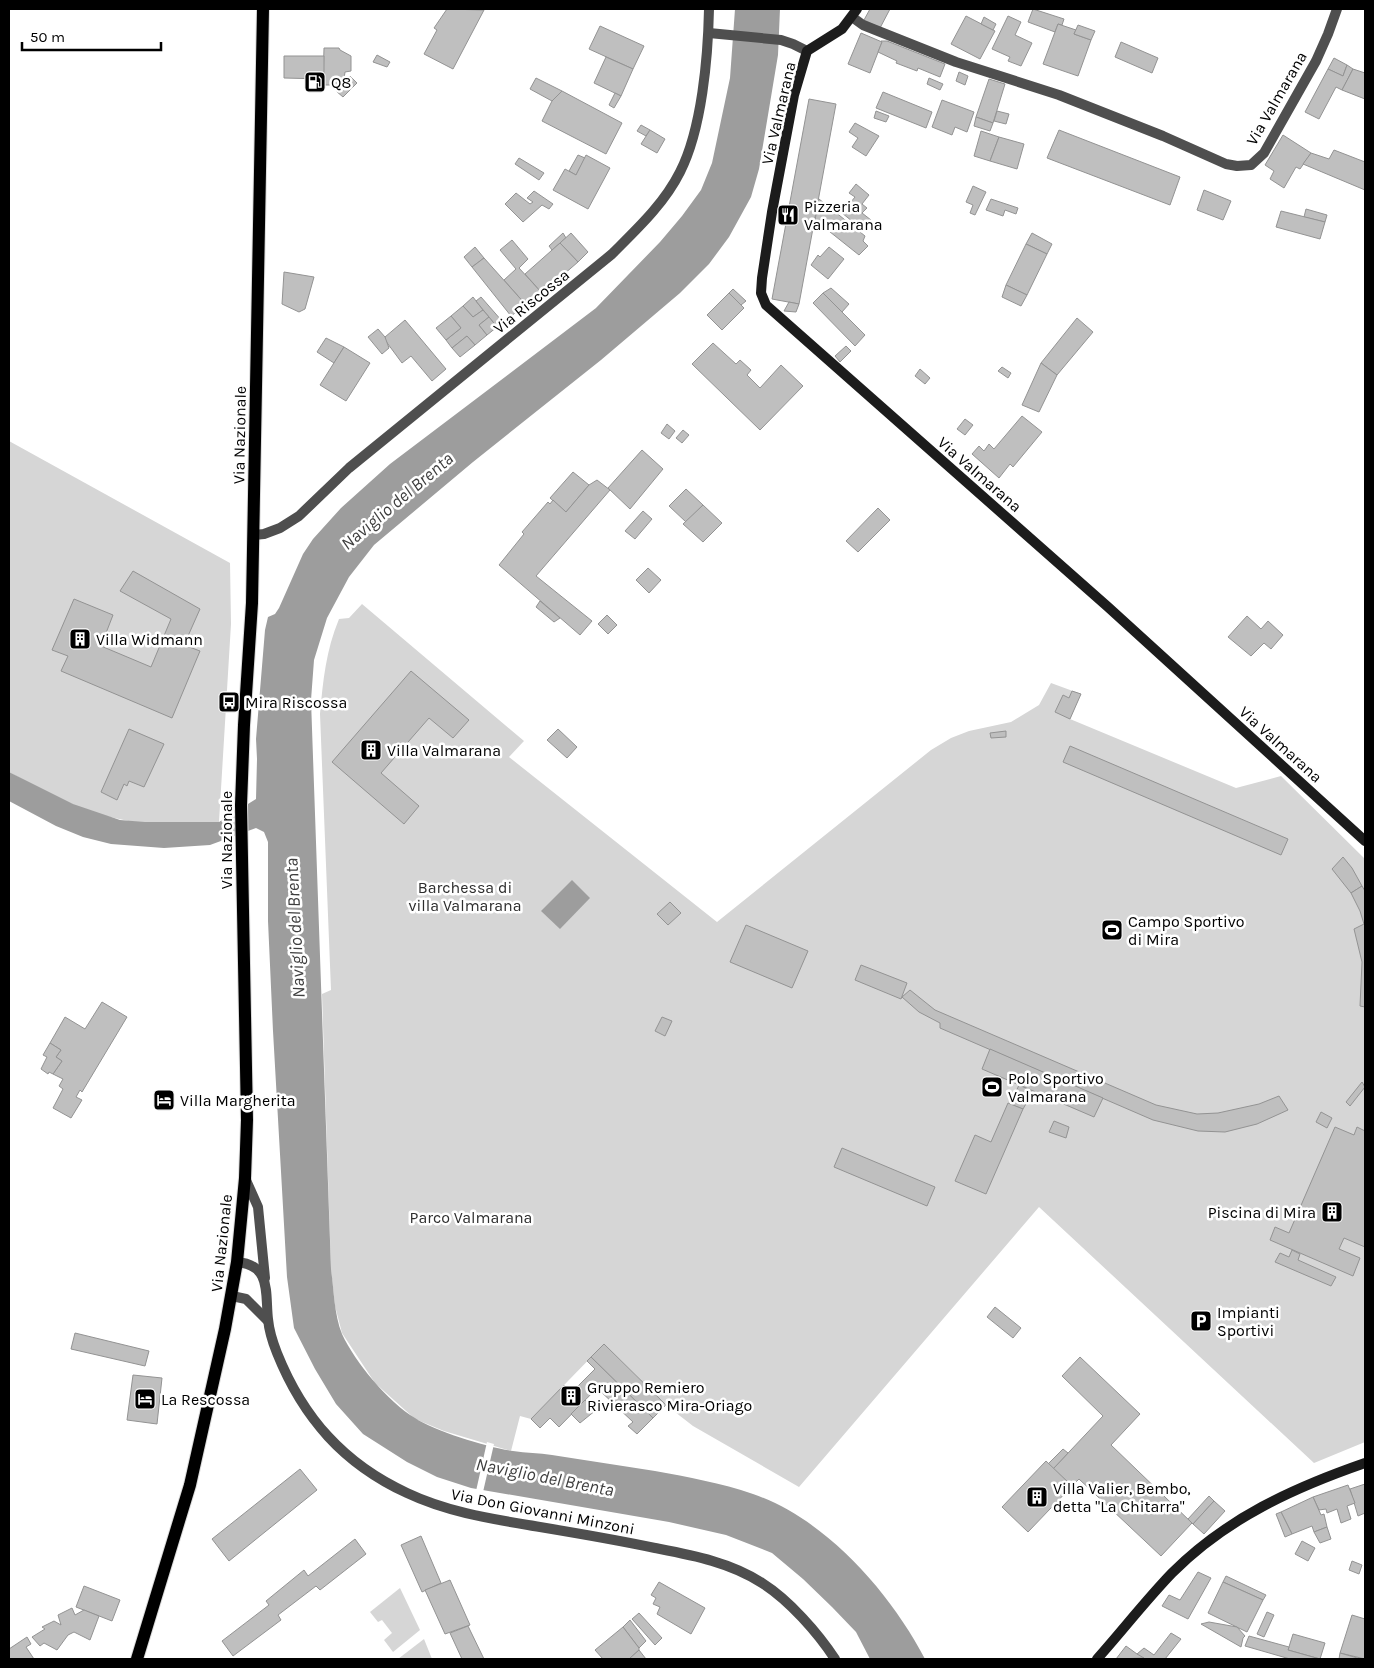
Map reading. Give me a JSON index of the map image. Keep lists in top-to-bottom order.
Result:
{
  "streets": {
    "main road": ["Via Nazionale"],
    "street": ["Via Valmarana", "Via Riscossa", "Via Don Giovanni Minzoni"]
  },
  "crossings": [
    ["Via Valmarana", "Via Riscossa"],
    ["Via Riscossa", "Via Nazionale"],
    ["Via Nazionale", "Via Don Giovanni Minzoni"]
  ],
  "water": ["Naviglio del Brenta"],
  "parks": ["Barchessa di villa Valmarana", "Parco Valmarana"],
  "places": {
    "fuel station": ["Q8"],
    "restaurant": ["Pizzeria Valmarana"],
    "building": [
      "Villa Widmann",
      "Villa Valmarana",
      "Piscina di Mira",
      "Gruppo Remiero Rivierasco Mira-Oriago",
      "Villa Valier, Bembo, detta \"La Chitarra\""
    ],
    "bus stop": ["Mira Riscossa"],
    "sports": ["Campo Sportivo di Mira", "Polo Sportivo Valmarana"],
    "hotel": ["Villa Margherita", "La Rescossa"],
    "parking": ["Impianti Sportivi"]
  },
  "scale_bar": "50 m"
}
